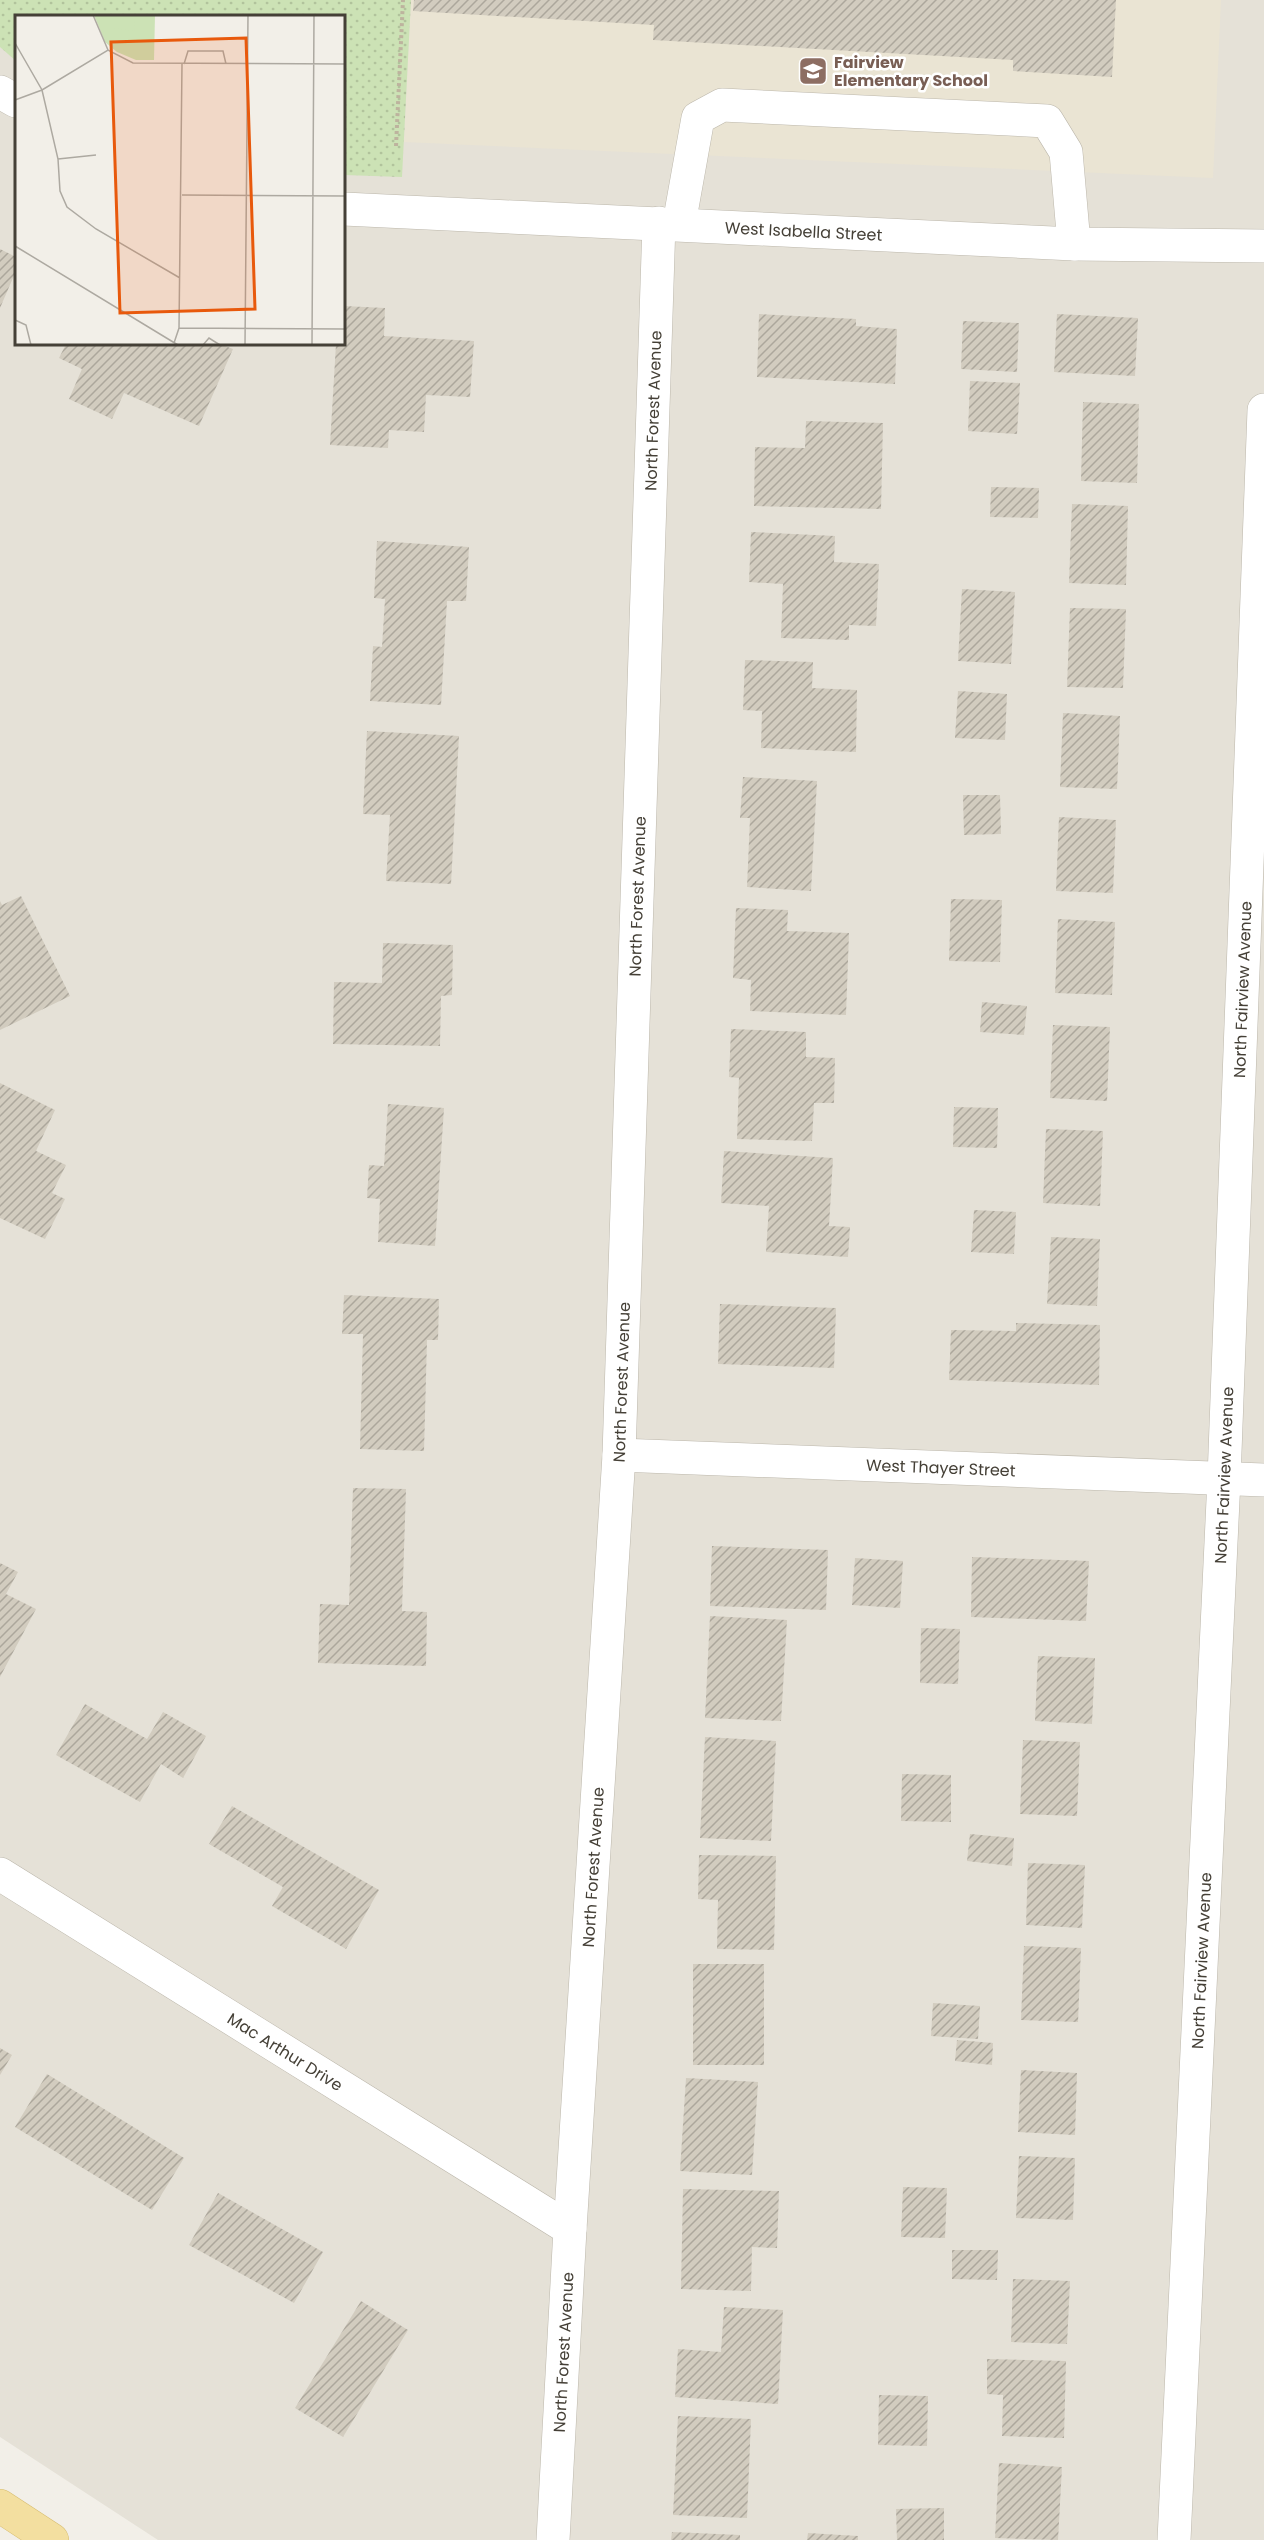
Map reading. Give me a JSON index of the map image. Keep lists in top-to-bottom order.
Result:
{
  "streets": {
    "street": [
      "West Isabella Street",
      "North Forest Avenue",
      "North Fairview Avenue",
      "West Thayer Street",
      "Mac Arthur Drive"
    ]
  },
  "crossings": [
    ["West Isabella Street", "North Forest Avenue"],
    ["North Forest Avenue", "West Thayer Street"],
    ["North Forest Avenue", "Mac Arthur Drive"],
    ["North Fairview Avenue", "West Thayer Street"]
  ],
  "places": {
    "school or university": ["Fairview Elementary School"]
  }
}
